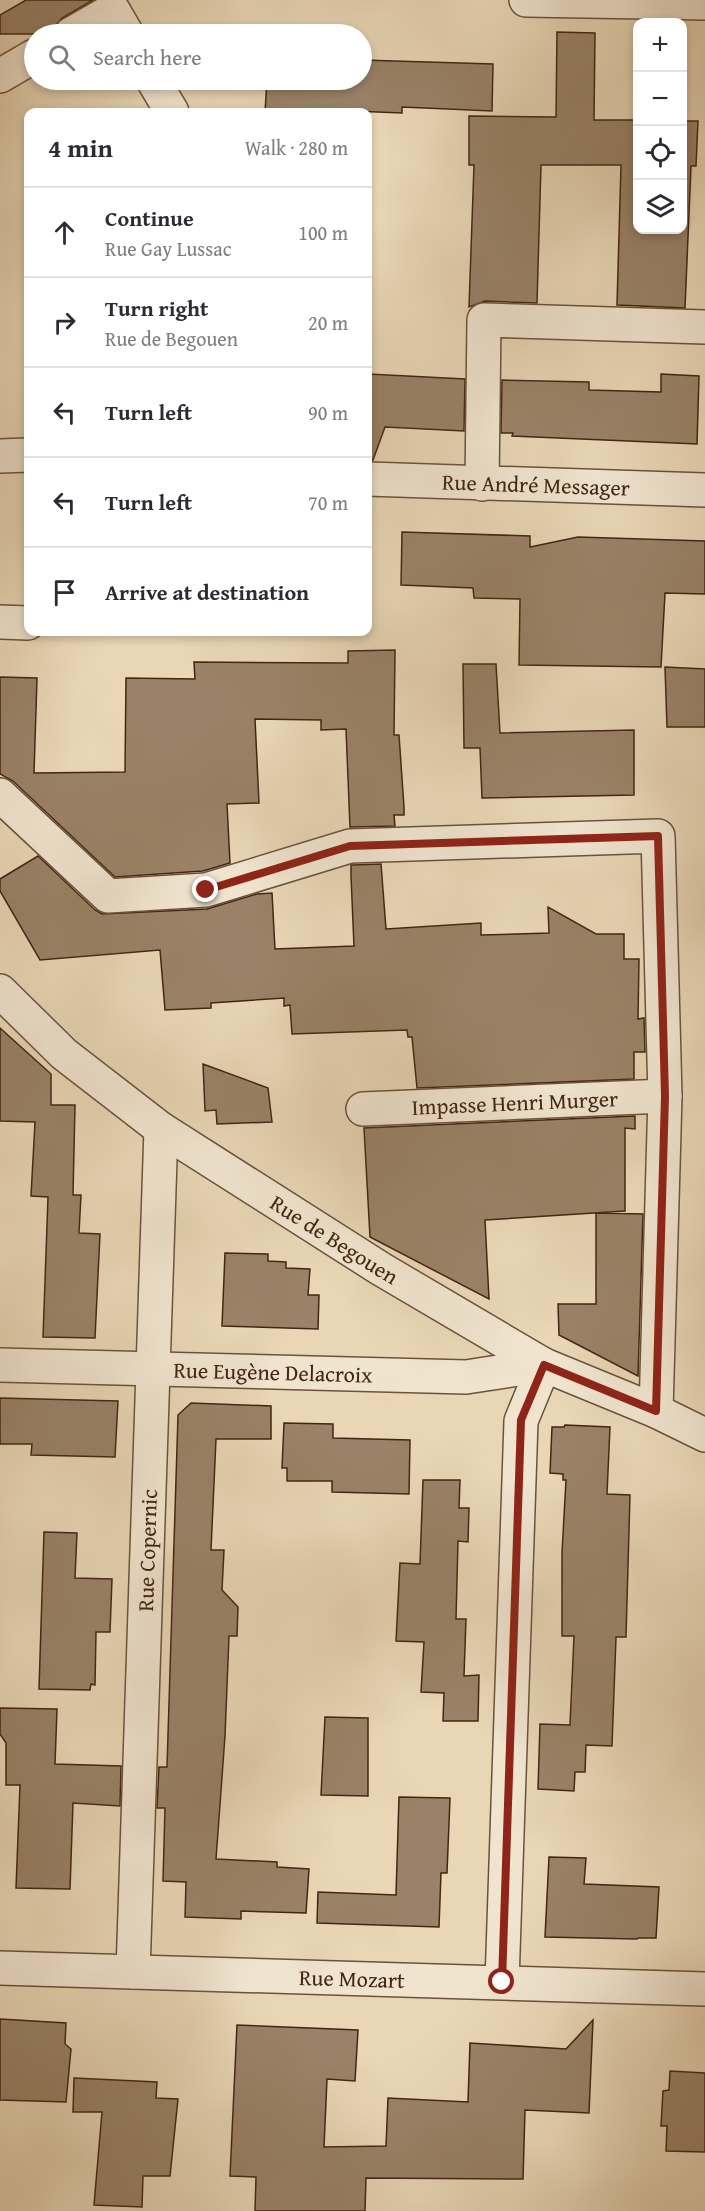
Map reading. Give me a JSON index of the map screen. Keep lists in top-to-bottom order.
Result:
{
  "streets": {
    "street": [
      "Rue André Messager",
      "Impasse Henri Murger",
      "Rue de Begouen",
      "Rue Eugène Delacroix",
      "Rue Copernic",
      "Rue Mozart"
    ]
  },
  "crossings": [
    ["Rue de Begouen", "Rue Eugène Delacroix"],
    ["Rue de Begouen", "Rue Copernic"],
    ["Rue Eugène Delacroix", "Rue Copernic"],
    ["Rue Copernic", "Rue Mozart"]
  ],
  "page": {
    "map_buttons": ["+", "−"],
    "search": "Search here",
    "heading": ["4 min", "Walk · 280 m"],
    "list": [
      ["Continue", "Rue Gay Lussac", "100 m"],
      ["Turn right", "Rue de Begouen", "20 m"],
      ["Turn left", "90 m"],
      ["Turn left", "70 m"],
      "Arrive at destination"
    ]
  }
}
